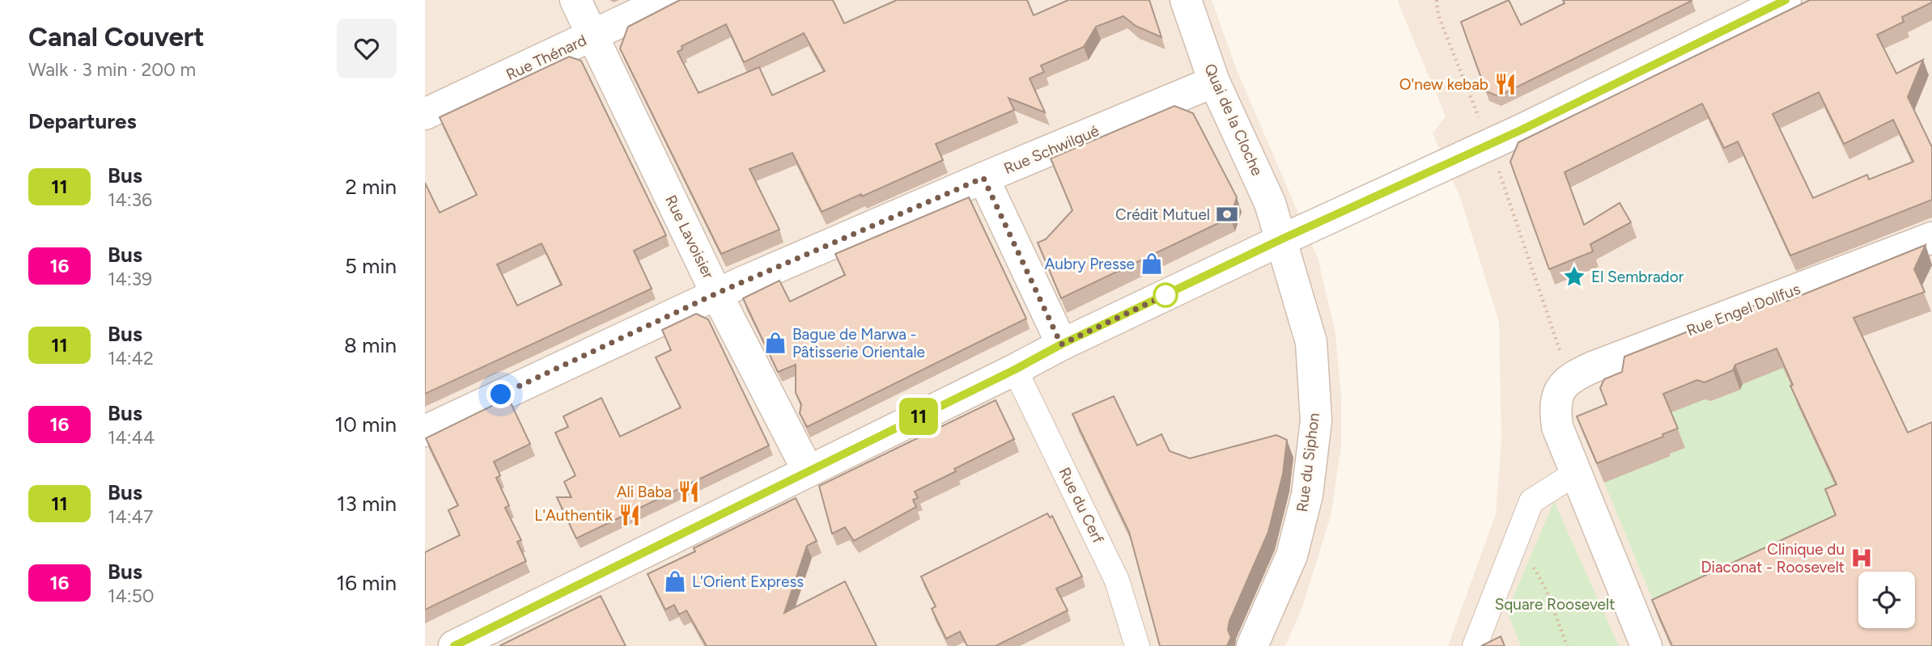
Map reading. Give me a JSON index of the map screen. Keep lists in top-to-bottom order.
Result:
{
  "streets": {
    "street": [
      "Rue Thénard",
      "Quai de la Cloche",
      "Rue Schwilgué",
      "Rue Lavoisier",
      "Rue Engel Dollfus",
      "Rue du Siphon",
      "Rue du Cerf"
    ]
  },
  "crossings": [
    ["Rue Thénard", "Rue Lavoisier"],
    ["Quai de la Cloche", "Rue Schwilgué"],
    ["Quai de la Cloche", "Rue du Siphon"],
    ["Rue Schwilgué", "Rue Lavoisier"]
  ],
  "parks": ["Square Roosevelt"],
  "places": {
    "restaurant": ["O'new kebab", "Ali Baba", "L'Authentik"],
    "bank": ["Crédit Mutuel"],
    "shop": ["Aubry Presse", "Bague de Marwa - Pâtisserie Orientale", "L'Orient Express"],
    "place": ["El Sembrador"],
    "hospital": ["Clinique du Diaconat - Roosevelt"]
  },
  "lines": ["bus line 11"],
  "page": {
    "heading": [
      ["Canal Couvert", "Walk · 3 min · 200 m"],
      "Departures"
    ],
    "on_map": "11",
    "list": [
      {
        "mark": "11",
        "name": "Bus",
        "note": "14:36",
        "value": "2 min"
      },
      {
        "mark": "16",
        "name": "Bus",
        "note": "14:39",
        "value": "5 min"
      },
      {
        "mark": "11",
        "name": "Bus",
        "note": "14:42",
        "value": "8 min"
      },
      {
        "mark": "16",
        "name": "Bus",
        "note": "14:44",
        "value": "10 min"
      },
      {
        "mark": "11",
        "name": "Bus",
        "note": "14:47",
        "value": "13 min"
      },
      {
        "mark": "16",
        "name": "Bus",
        "note": "14:50",
        "value": "16 min"
      }
    ]
  }
}
